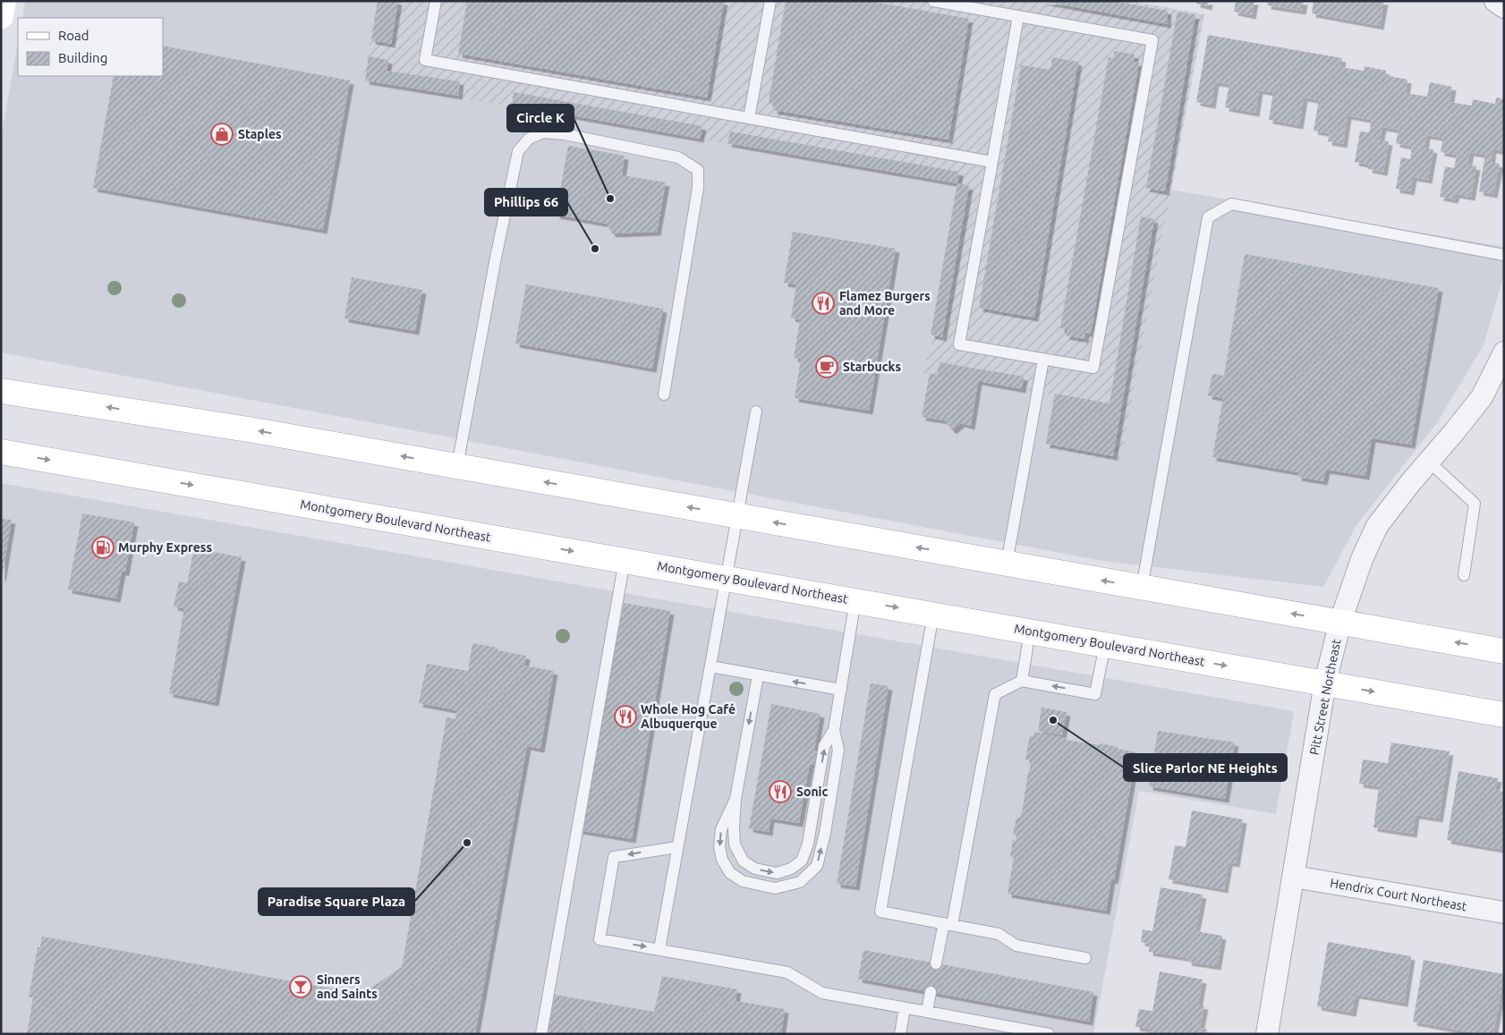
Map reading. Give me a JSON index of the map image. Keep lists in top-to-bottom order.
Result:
{
  "streets": {
    "main road": ["Montgomery Boulevard Northeast"],
    "street": ["Pitt Street Northeast", "Hendrix Court Northeast"]
  },
  "crossings": [
    ["Montgomery Boulevard Northeast", "Pitt Street Northeast"],
    ["Pitt Street Northeast", "Hendrix Court Northeast"]
  ],
  "places": {
    "shop": ["Staples"],
    "other": [
      "Circle K",
      "Phillips 66",
      "Slice Parlor NE Heights",
      "Paradise Square Plaza"
    ],
    "restaurant": ["Flamez Burgers and More", "Whole Hog Café Albuquerque", "Sonic"],
    "cafe": ["Starbucks"],
    "fuel station": ["Murphy Express"],
    "bar": ["Sinners and Saints"]
  },
  "legend": ["Road", "Building"]
}
